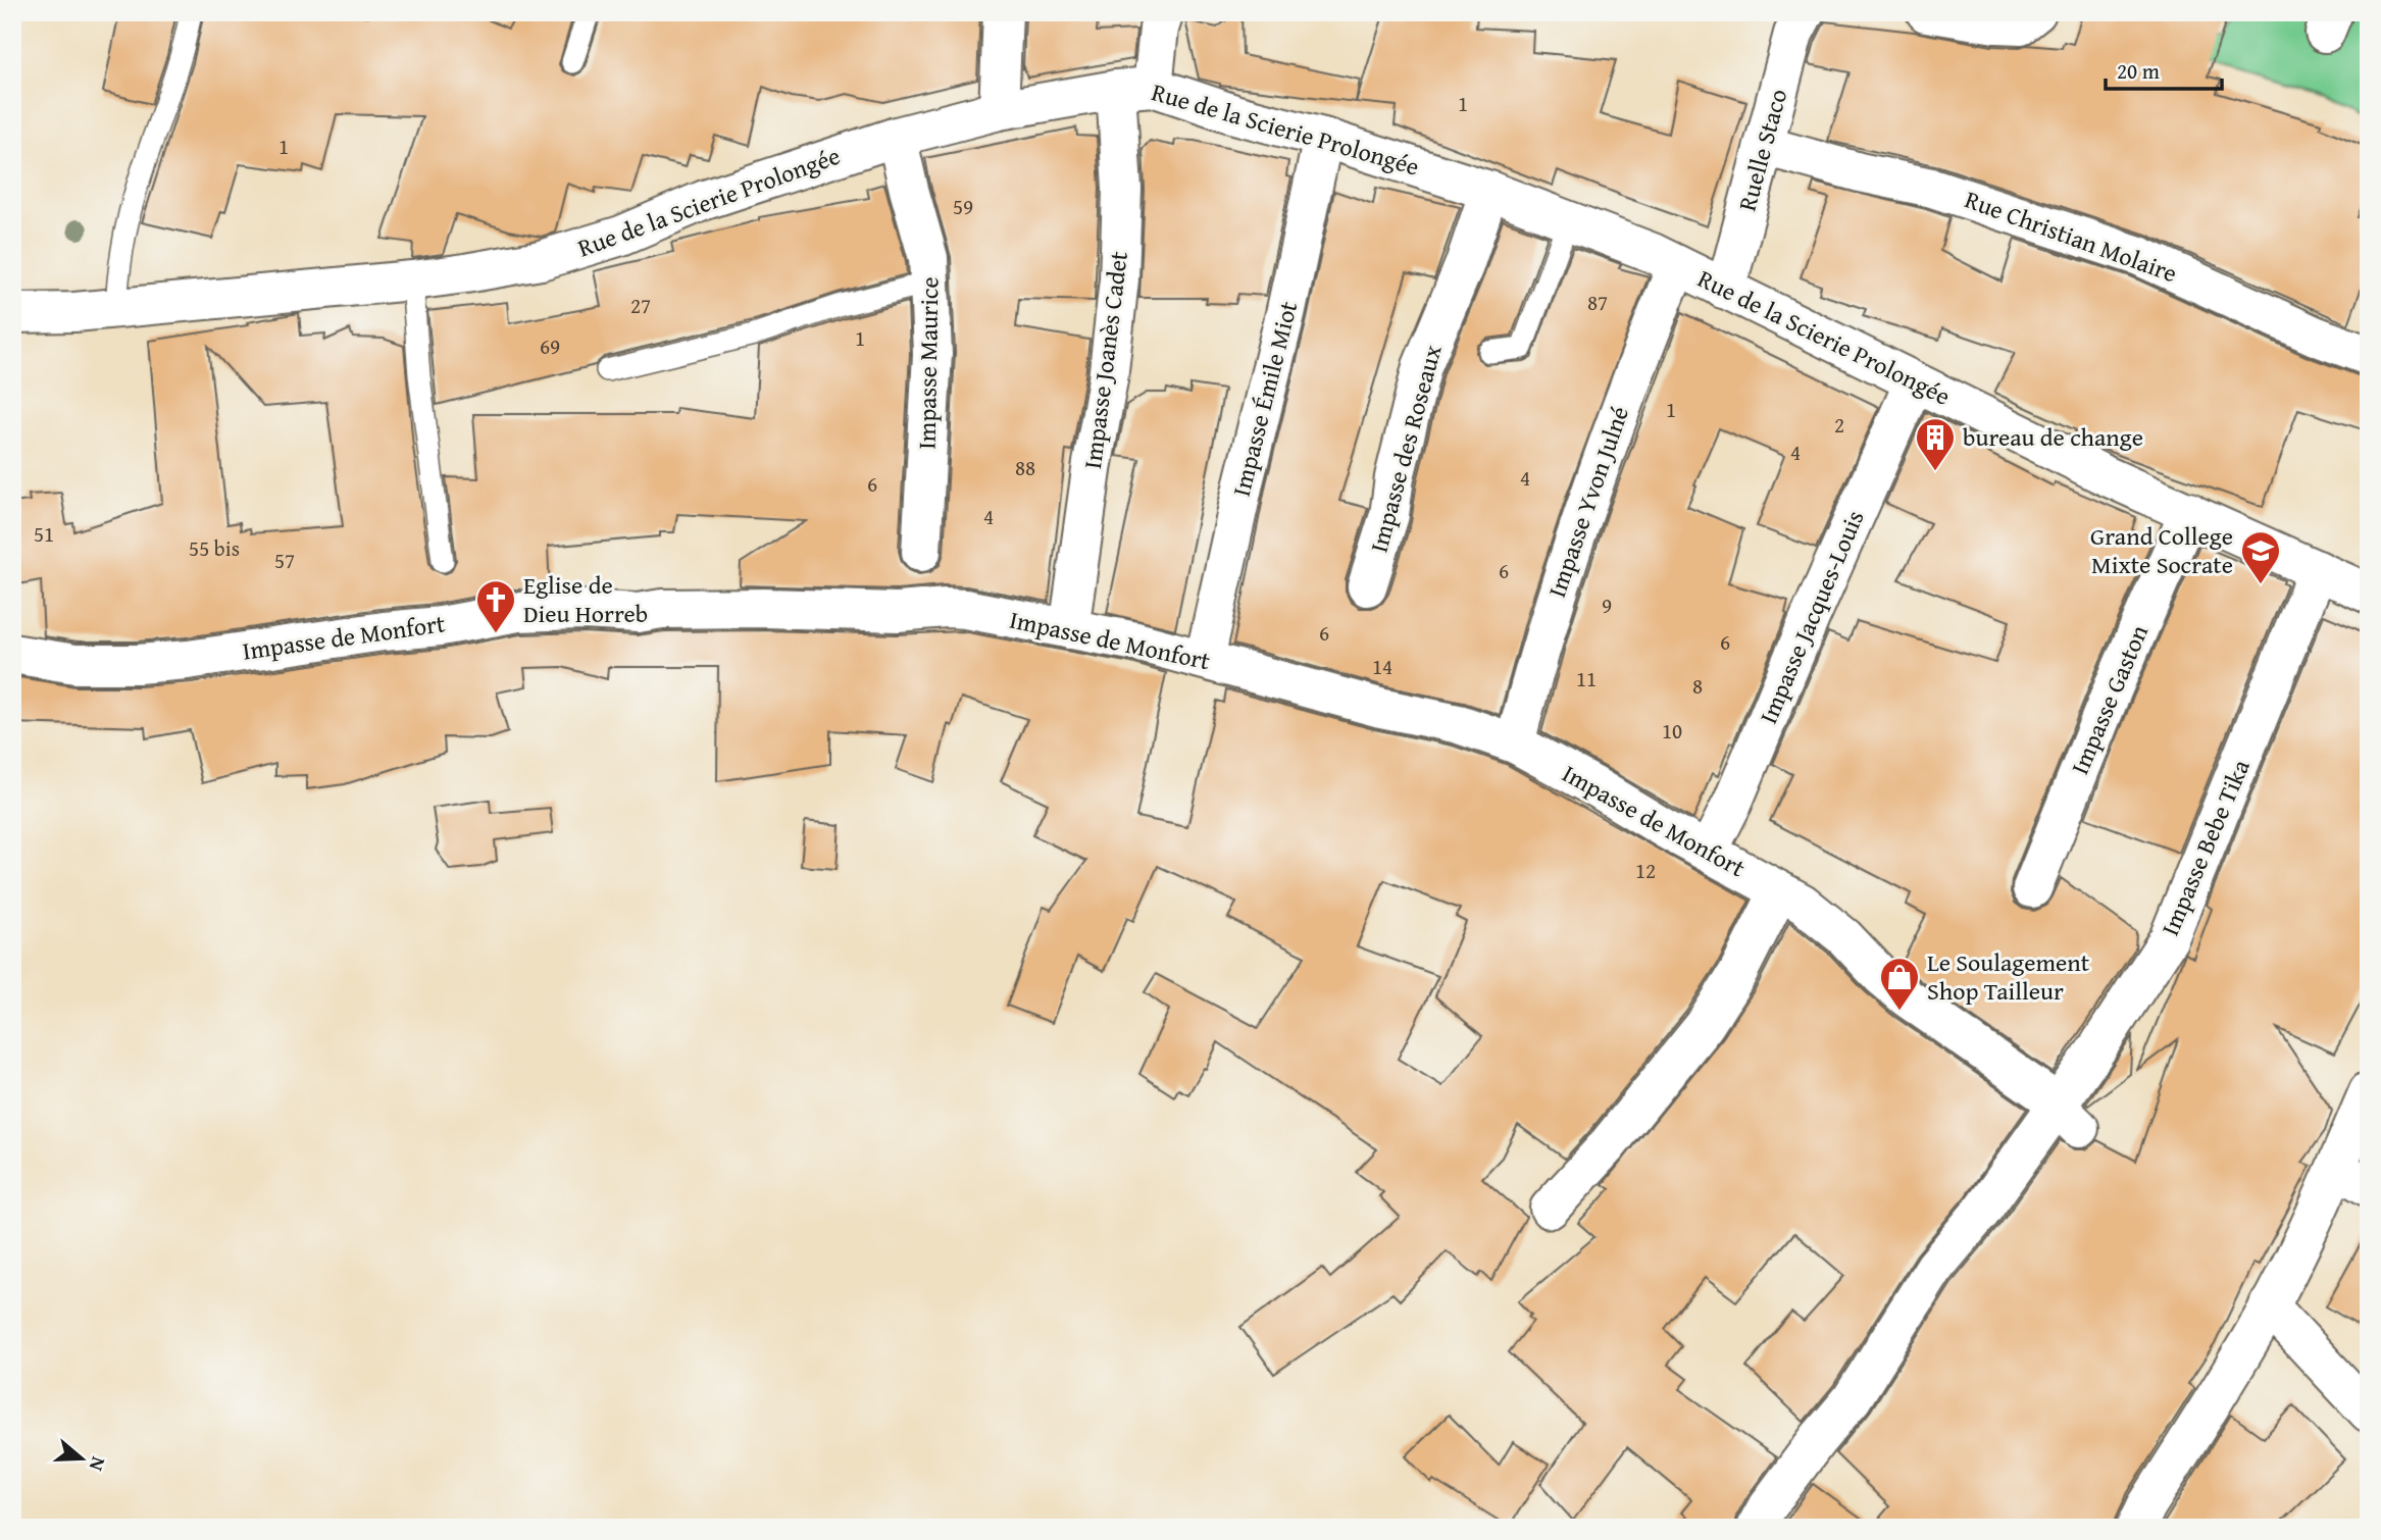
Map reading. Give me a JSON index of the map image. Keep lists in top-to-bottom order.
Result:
{
  "streets": {
    "street": [
      "Rue de la Scierie Prolongée",
      "Ruelle Staco",
      "Rue Christian Molaire",
      "Impasse Joanès Cadet",
      "Impasse Maurice",
      "Impasse Émile Miot",
      "Impasse des Roseaux",
      "Impasse Yvon Julné",
      "Impasse Jacques-Louis",
      "Impasse de Monfort",
      "Impasse Gaston",
      "Impasse Bebe Tika"
    ]
  },
  "crossings": [
    ["Rue de la Scierie Prolongée", "Ruelle Staco"],
    ["Rue de la Scierie Prolongée", "Impasse Joanès Cadet"],
    ["Rue de la Scierie Prolongée", "Impasse Maurice"],
    ["Rue de la Scierie Prolongée", "Impasse Émile Miot"],
    ["Rue de la Scierie Prolongée", "Impasse des Roseaux"],
    ["Rue de la Scierie Prolongée", "Impasse Yvon Julné"],
    ["Rue de la Scierie Prolongée", "Impasse Jacques-Louis"],
    ["Rue de la Scierie Prolongée", "Impasse Gaston"],
    ["Rue de la Scierie Prolongée", "Impasse Bebe Tika"],
    ["Ruelle Staco", "Rue Christian Molaire"],
    ["Impasse Joanès Cadet", "Impasse de Monfort"],
    ["Impasse Émile Miot", "Impasse de Monfort"],
    ["Impasse Yvon Julné", "Impasse de Monfort"],
    ["Impasse Jacques-Louis", "Impasse de Monfort"],
    ["Impasse de Monfort", "Impasse Bebe Tika"]
  ],
  "places": {
    "building": ["bureau de change"],
    "school or university": ["Grand College Mixte Socrate"],
    "church": ["Eglise de Dieu Horreb"],
    "shop": ["Le Soulagement Shop Tailleur"]
  },
  "house_numbers": [
    "1",
    "1",
    "59",
    "87",
    "27",
    "1",
    "69",
    "1",
    "2",
    "4",
    "88",
    "4",
    "6",
    "4",
    "51",
    "55 bis",
    "57",
    "6",
    "9",
    "6",
    "6",
    "14",
    "11",
    "8",
    "10",
    "12"
  ],
  "scale_bar": "20 m",
  "north": "right"
}
